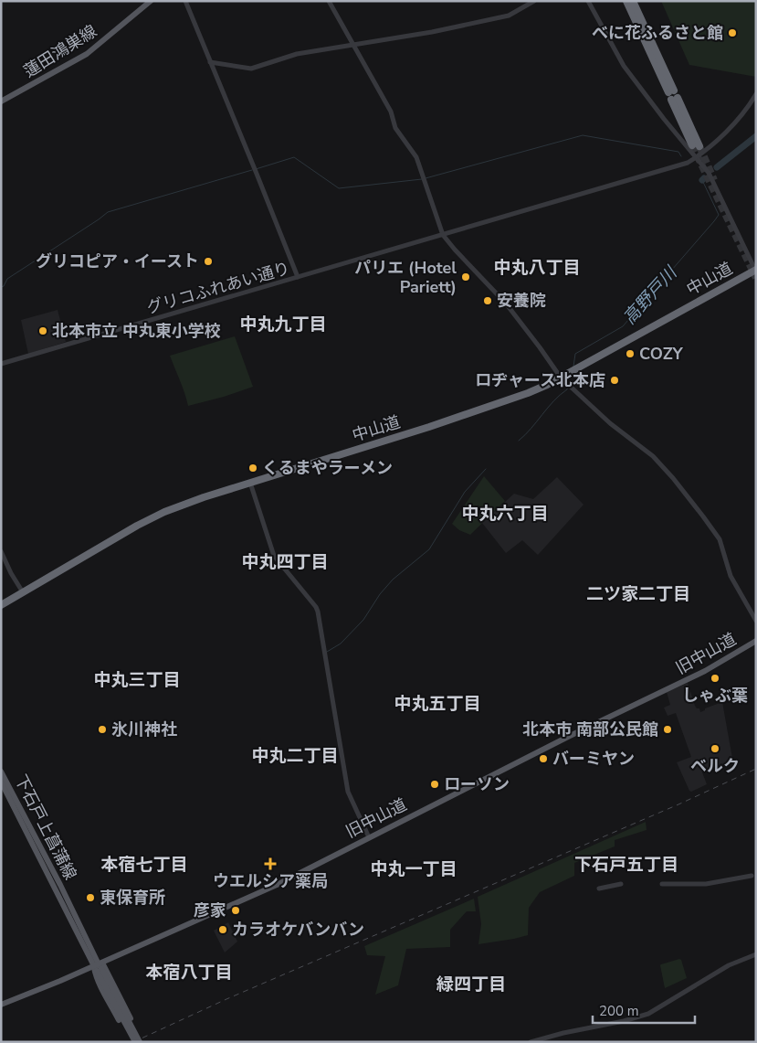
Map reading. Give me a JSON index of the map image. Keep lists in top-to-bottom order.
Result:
{
  "streets": {
    "highway": ["中山道"],
    "main road": ["蓮田鴻巣線", "旧中山道", "下石戸上菖蒲線"],
    "street": ["グリコふれあい通り"]
  },
  "crossings": [
    ["旧中山道", "下石戸上菖蒲線"]
  ],
  "districts": [
    "中丸八丁目",
    "中丸九丁目",
    "中丸六丁目",
    "中丸四丁目",
    "二ツ家二丁目",
    "中丸三丁目",
    "中丸五丁目",
    "中丸二丁目",
    "本宿七丁目",
    "下石戸五丁目",
    "中丸一丁目",
    "本宿八丁目",
    "緑四丁目"
  ],
  "water": ["高野戸川"],
  "places": {
    "other": [
      "べに花ふるさと館",
      "グリコピア・イースト",
      "パリエ (Hotel Pariett)",
      "安養院",
      "北本市立 中丸東小学校",
      "COZY",
      "ロヂャース北本店",
      "くるまやラーメン",
      "しゃぶ葉",
      "氷川神社",
      "北本市 南部公民館",
      "ベルク",
      "バーミヤン",
      "ローソン",
      "東保育所",
      "彦家",
      "カラオケバンバン"
    ],
    "health": ["ウエルシア薬局"]
  },
  "scale_bar": "200 m"
}
